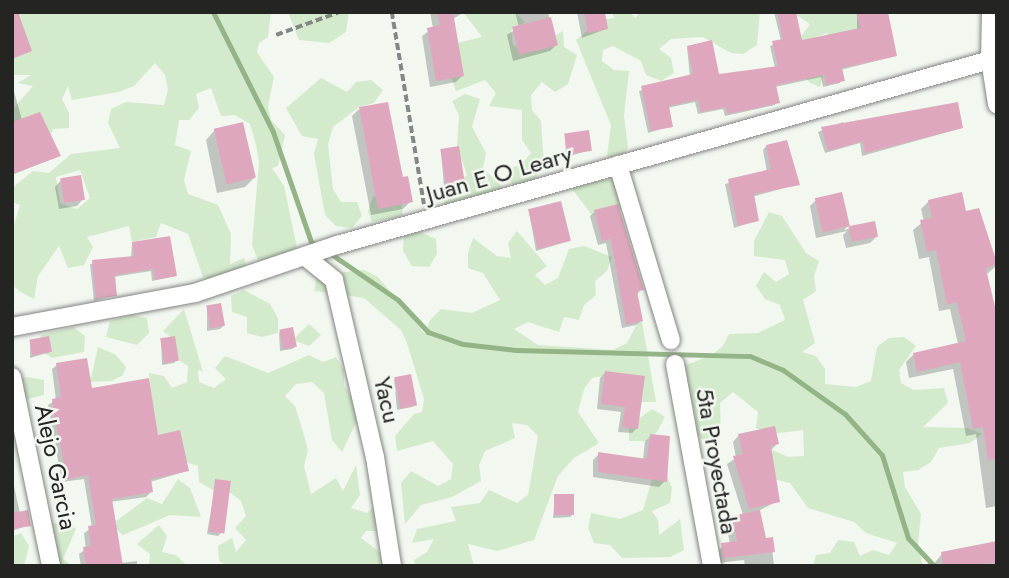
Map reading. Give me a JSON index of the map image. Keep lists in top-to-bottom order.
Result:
{
  "streets": {
    "street": [
      "Juan E O Leary",
      "Yacu",
      "5ta Proyectada",
      "Alejo Garcia"
    ]
  },
  "crossings": [
    ["Juan E O Leary", "Yacu"]
  ]
}
